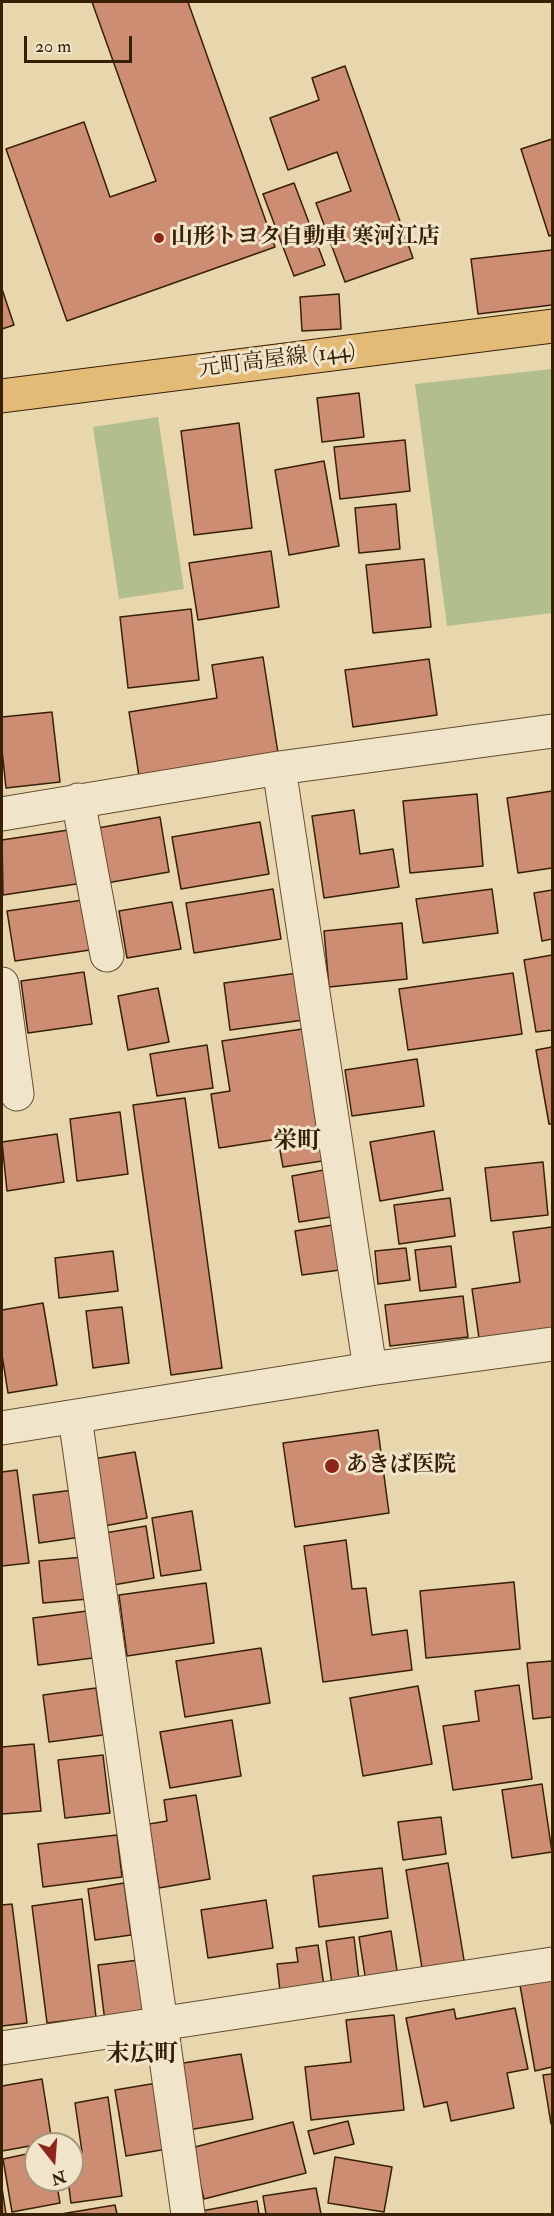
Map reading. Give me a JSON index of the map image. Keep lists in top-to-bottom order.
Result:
{
  "streets": {
    "main road": ["元町高屋線 (144)"]
  },
  "districts": ["栄町", "末広町"],
  "places": ["山形トヨタ自動車 寒河江店", "あきば医院"],
  "scale_bar": "20 m",
  "north": "bottom"
}
